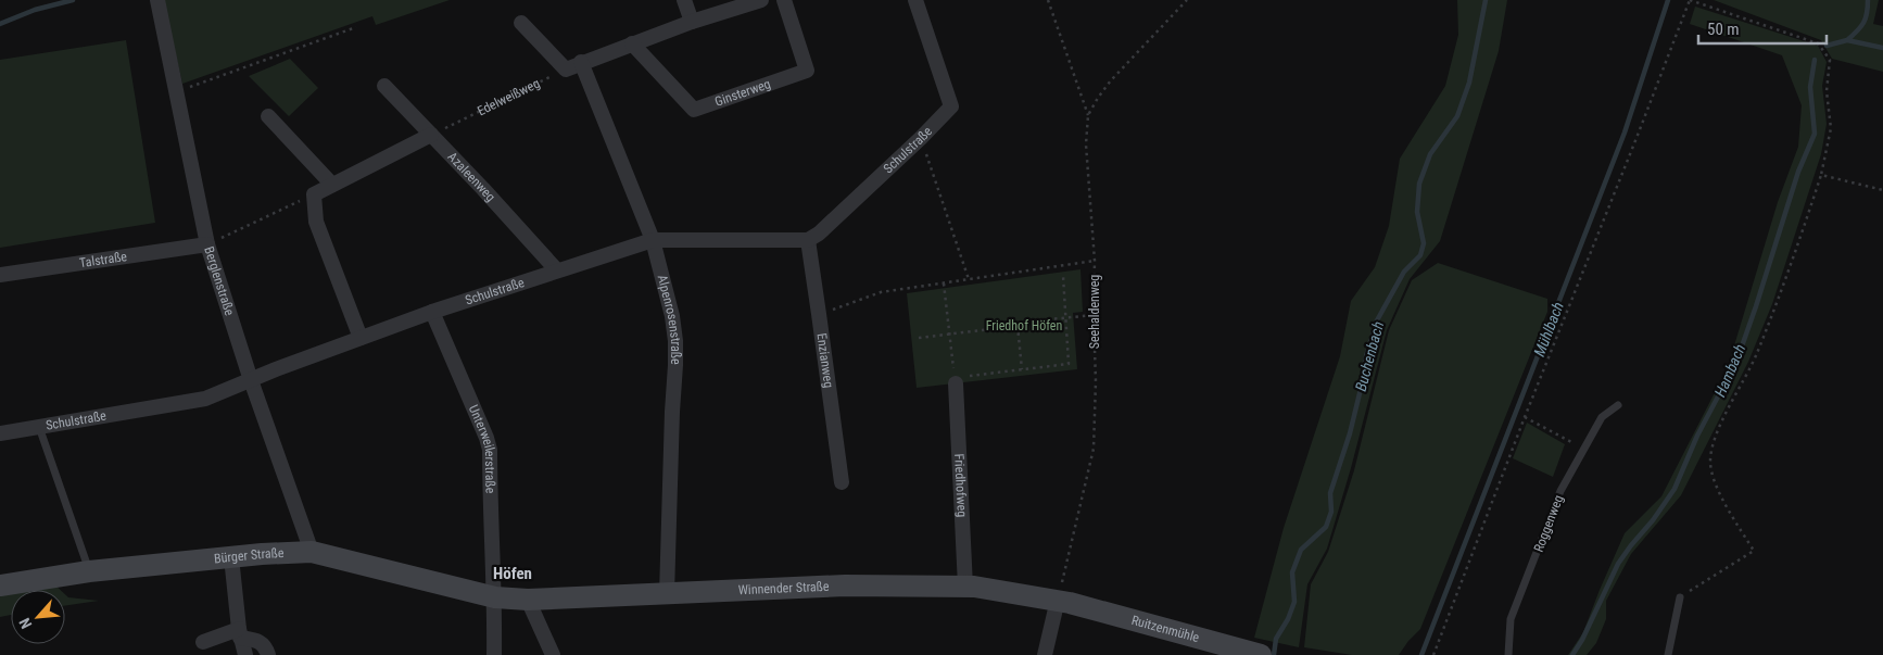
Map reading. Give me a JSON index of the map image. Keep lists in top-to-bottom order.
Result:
{
  "streets": {
    "street": [
      "Ginsterweg",
      "Schulstraße",
      "Azaleenweg",
      "Talstraße",
      "Berglenstraße",
      "Alpenrosenstraße",
      "Enzianweg",
      "Unterweilerstraße",
      "Friedhofweg",
      "Bürger Straße",
      "Winnender Straße",
      "Ruitzenmühle"
    ],
    "lane": ["Roggenweg"],
    "path": ["Edelweißweg", "Seehaldenweg"]
  },
  "crossings": [
    ["Edelweißweg", "Azaleenweg"],
    ["Schulstraße", "Azaleenweg"],
    ["Schulstraße", "Berglenstraße"],
    ["Schulstraße", "Alpenrosenstraße"],
    ["Schulstraße", "Enzianweg"],
    ["Schulstraße", "Unterweilerstraße"],
    ["Talstraße", "Berglenstraße"],
    ["Berglenstraße", "Bürger Straße"],
    ["Seehaldenweg", "Winnender Straße"],
    ["Seehaldenweg", "Ruitzenmühle"],
    ["Alpenrosenstraße", "Winnender Straße"],
    ["Unterweilerstraße", "Bürger Straße"],
    ["Unterweilerstraße", "Winnender Straße"],
    ["Friedhofweg", "Winnender Straße"],
    ["Bürger Straße", "Winnender Straße"],
    ["Winnender Straße", "Ruitzenmühle"]
  ],
  "districts": ["Höfen"],
  "water": ["Mühlbach", "Buchenbach", "Hambach"],
  "parks": ["Friedhof Höfen"],
  "scale_bar": "50 m",
  "north": "bottom left"
}
